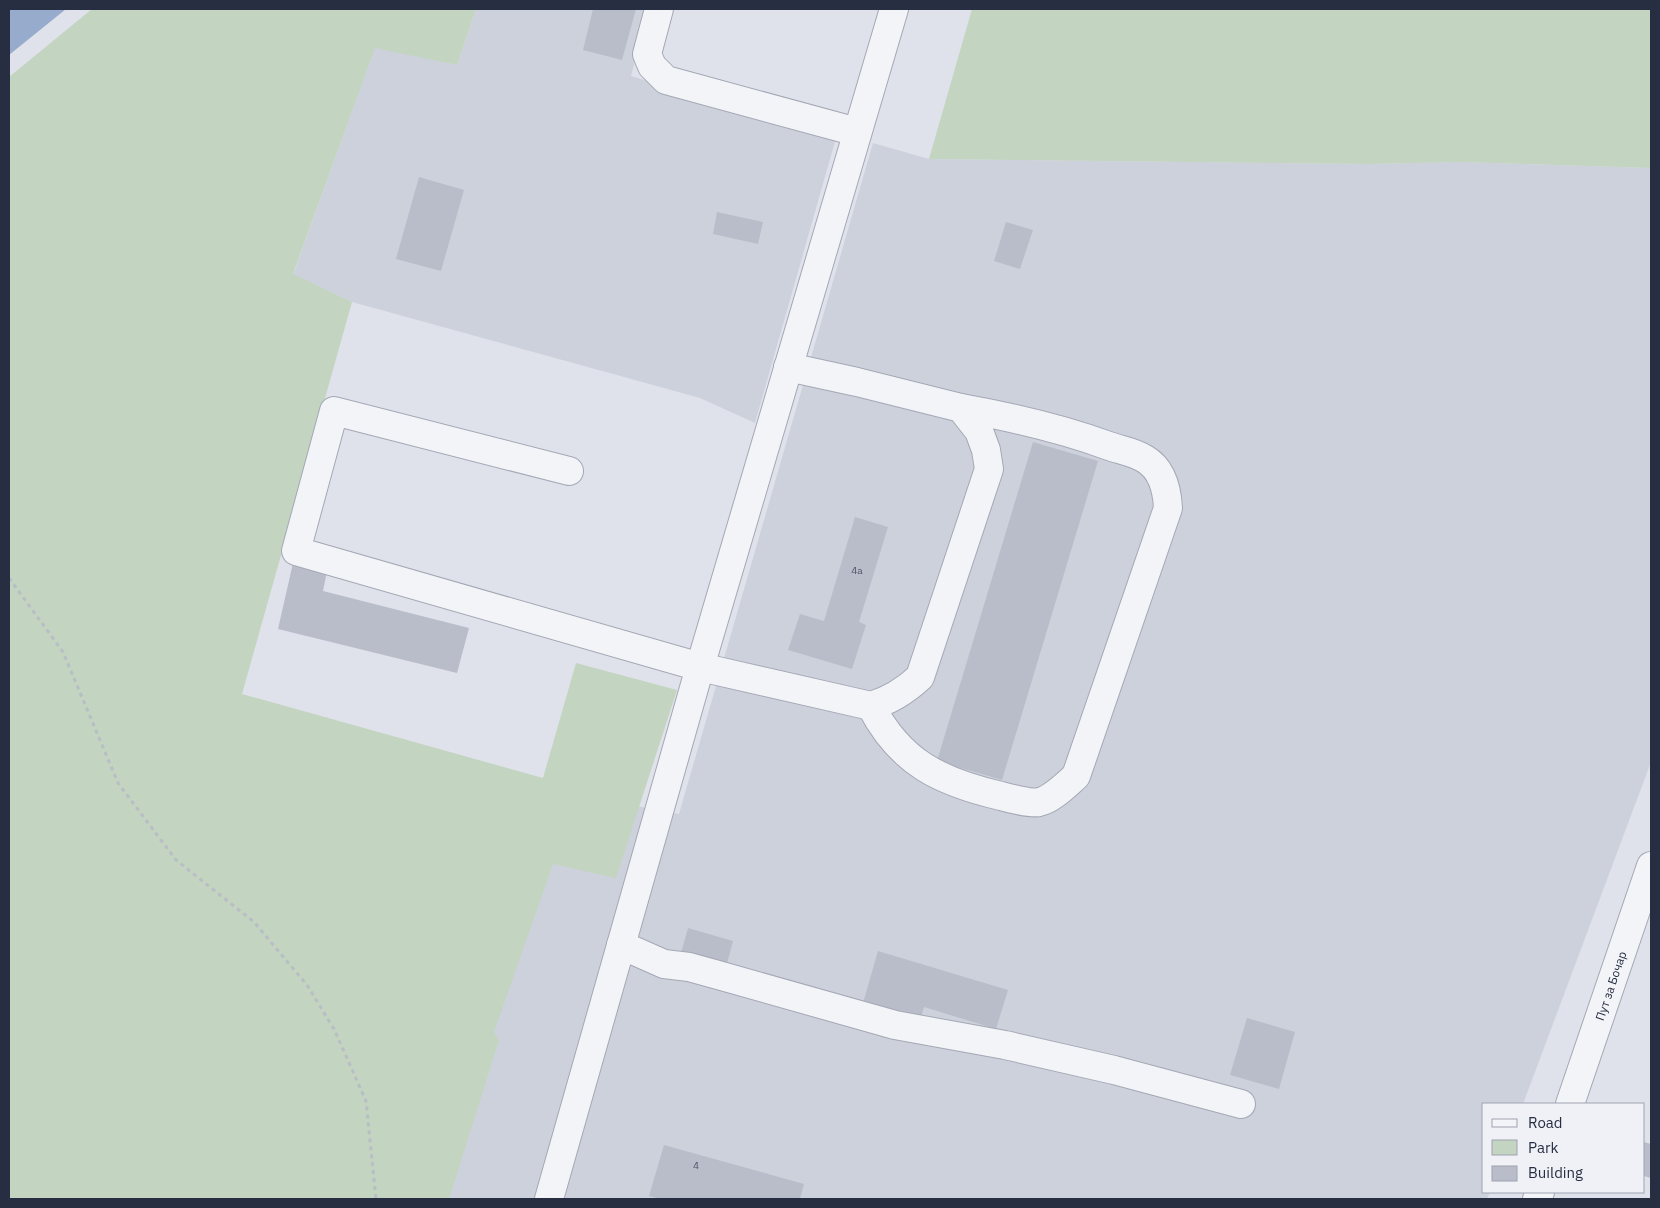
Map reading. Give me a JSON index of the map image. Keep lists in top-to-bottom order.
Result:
{
  "streets": {
    "street": ["Пут за Бочар"]
  },
  "house_numbers": ["4a", "4"],
  "legend": ["Road", "Park", "Building"]
}
